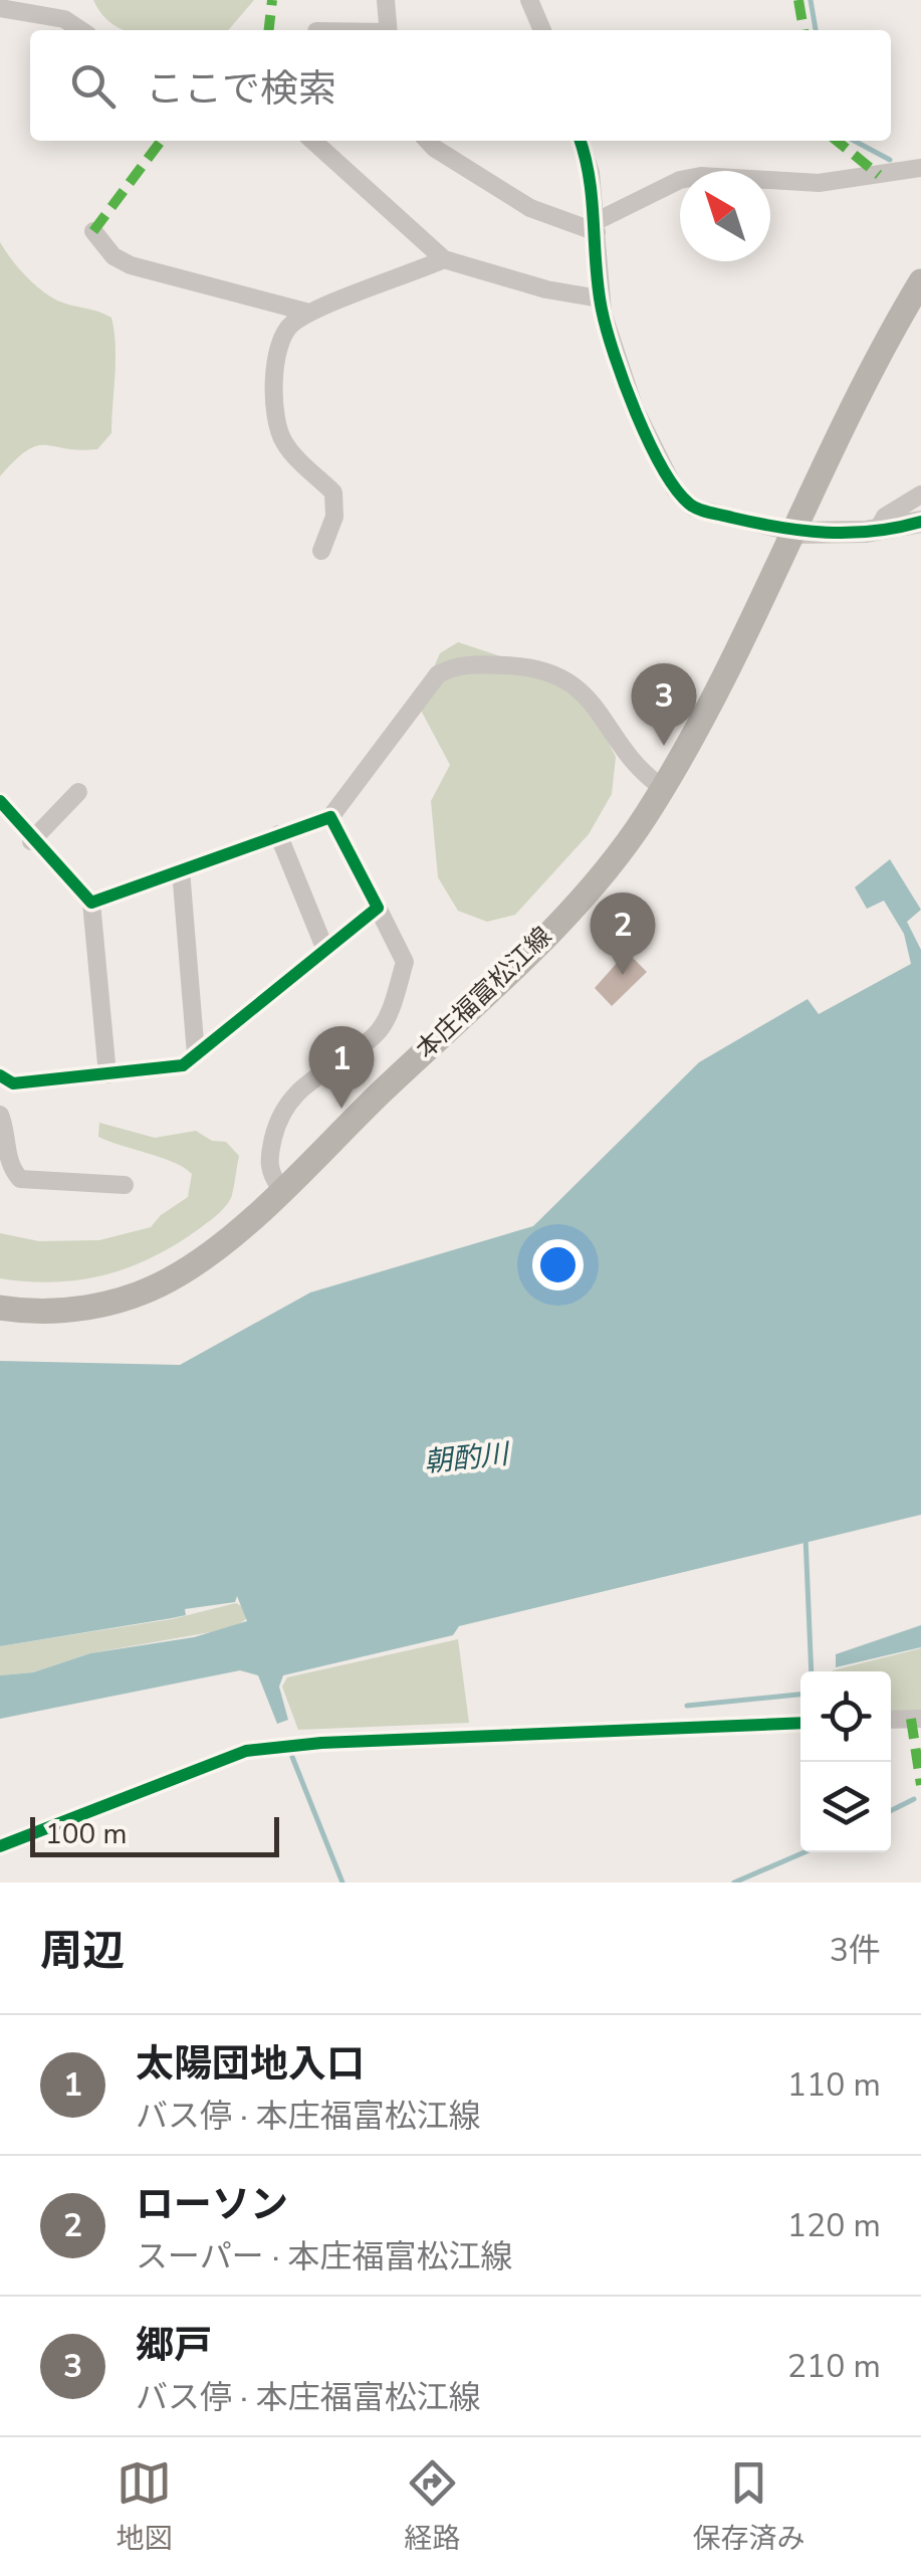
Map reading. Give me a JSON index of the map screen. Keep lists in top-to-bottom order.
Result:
{
  "streets": {
    "main road": ["本庄福富松江線"]
  },
  "water": ["朝酌川"],
  "scale_bar": "100 m",
  "north": "top left",
  "page": {
    "search": "ここで検索",
    "pins": ["3", "2", "1"],
    "scale": "100 m",
    "heading": ["周辺", "3件"],
    "list": [
      {
        "mark": "1",
        "name": "太陽団地入口",
        "note": "バス停 · 本庄福富松江線",
        "value": "110 m"
      },
      {
        "mark": "2",
        "name": "ローソン",
        "note": "スーパー · 本庄福富松江線",
        "value": "120 m"
      },
      {
        "mark": "3",
        "name": "郷戸",
        "note": "バス停 · 本庄福富松江線",
        "value": "210 m"
      }
    ],
    "nav": ["地図", "経路", "保存済み"]
  }
}
